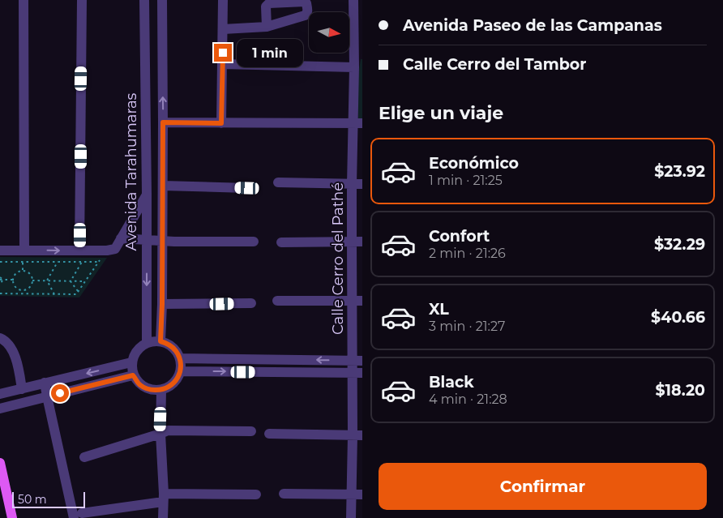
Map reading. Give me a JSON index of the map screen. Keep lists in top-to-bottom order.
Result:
{
  "streets": {
    "street": ["Avenida Tarahumaras", "Calle Cerro del Pathé"]
  },
  "scale_bar": "50 m",
  "north": "right",
  "page": {
    "banner": ["Avenida Paseo de las Campanas", "Calle Cerro del Tambor"],
    "bubble": "1 min",
    "heading": "Elige un viaje",
    "list": [
      {
        "name": "Económico",
        "note": "1 min · 21:25",
        "value": "$23.92"
      },
      {
        "name": "Confort",
        "note": "2 min · 21:26",
        "value": "$32.29"
      },
      {
        "name": "XL",
        "note": "3 min · 21:27",
        "value": "$40.66"
      },
      {
        "name": "Black",
        "note": "4 min · 21:28",
        "value": "$18.20"
      }
    ],
    "buttons": "Confirmar",
    "scale": "50 m"
  }
}
